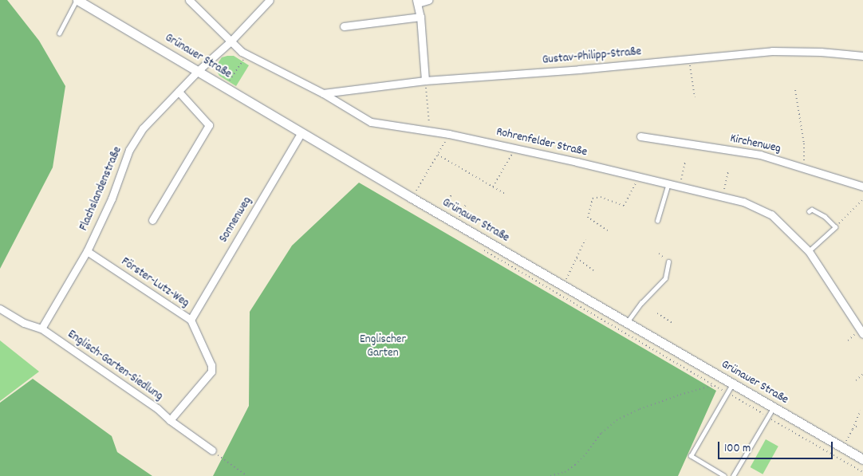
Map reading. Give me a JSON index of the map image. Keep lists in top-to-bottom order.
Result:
{
  "streets": {
    "street": [
      "Grünauer Straße",
      "Gustav-Philipp-Straße",
      "Rohrenfelder Straße",
      "Kirchenweg",
      "Flachslandenstraße",
      "Sonnenweg",
      "Förster-Lutz-Weg",
      "Englisch-Garten-Siedlung"
    ]
  },
  "crossings": [
    ["Grünauer Straße", "Flachslandenstraße"],
    ["Grünauer Straße", "Sonnenweg"],
    ["Gustav-Philipp-Straße", "Rohrenfelder Straße"],
    ["Rohrenfelder Straße", "Flachslandenstraße"],
    ["Flachslandenstraße", "Förster-Lutz-Weg"],
    ["Flachslandenstraße", "Englisch-Garten-Siedlung"],
    ["Sonnenweg", "Förster-Lutz-Weg"],
    ["Förster-Lutz-Weg", "Englisch-Garten-Siedlung"]
  ],
  "parks": ["Englischer Garten"],
  "scale_bar": "100 m"
}
